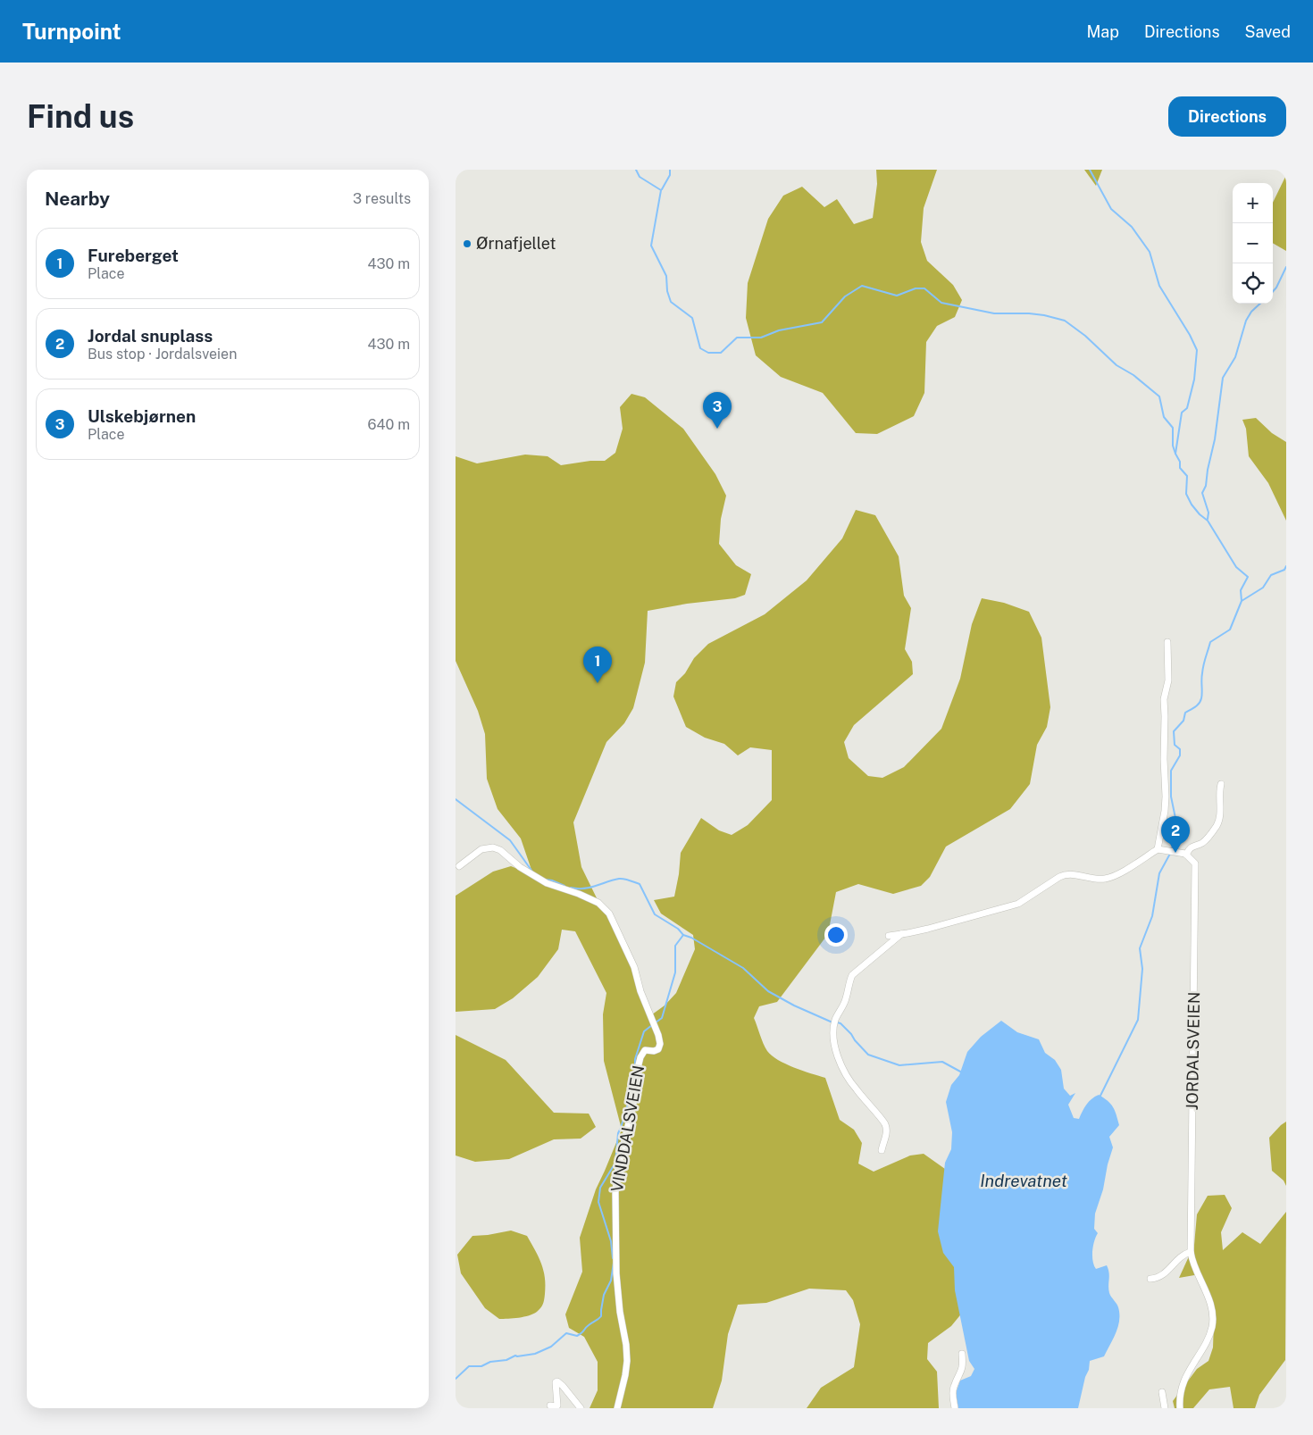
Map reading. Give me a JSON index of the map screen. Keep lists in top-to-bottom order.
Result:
{
  "streets": {
    "street": ["JORDALSVEIEN", "VINDDALSVEIEN"]
  },
  "water": ["Indrevatnet"],
  "places": ["Ørnafjellet"],
  "page": {
    "header": "Turnpoint",
    "nav": ["Map", "Directions", "Saved"],
    "buttons": "Directions",
    "title": "Find us",
    "heading": ["Nearby", "3 results"],
    "map_buttons": ["+", "−"],
    "list": [
      {
        "mark": "1",
        "name": "Fureberget",
        "note": "Place",
        "value": "430 m"
      },
      {
        "mark": "2",
        "name": "Jordal snuplass",
        "note": "Bus stop · Jordalsveien",
        "value": "430 m"
      },
      {
        "mark": "3",
        "name": "Ulskebjørnen",
        "note": "Place",
        "value": "640 m"
      }
    ],
    "pins": ["3", "1", "2"]
  }
}
